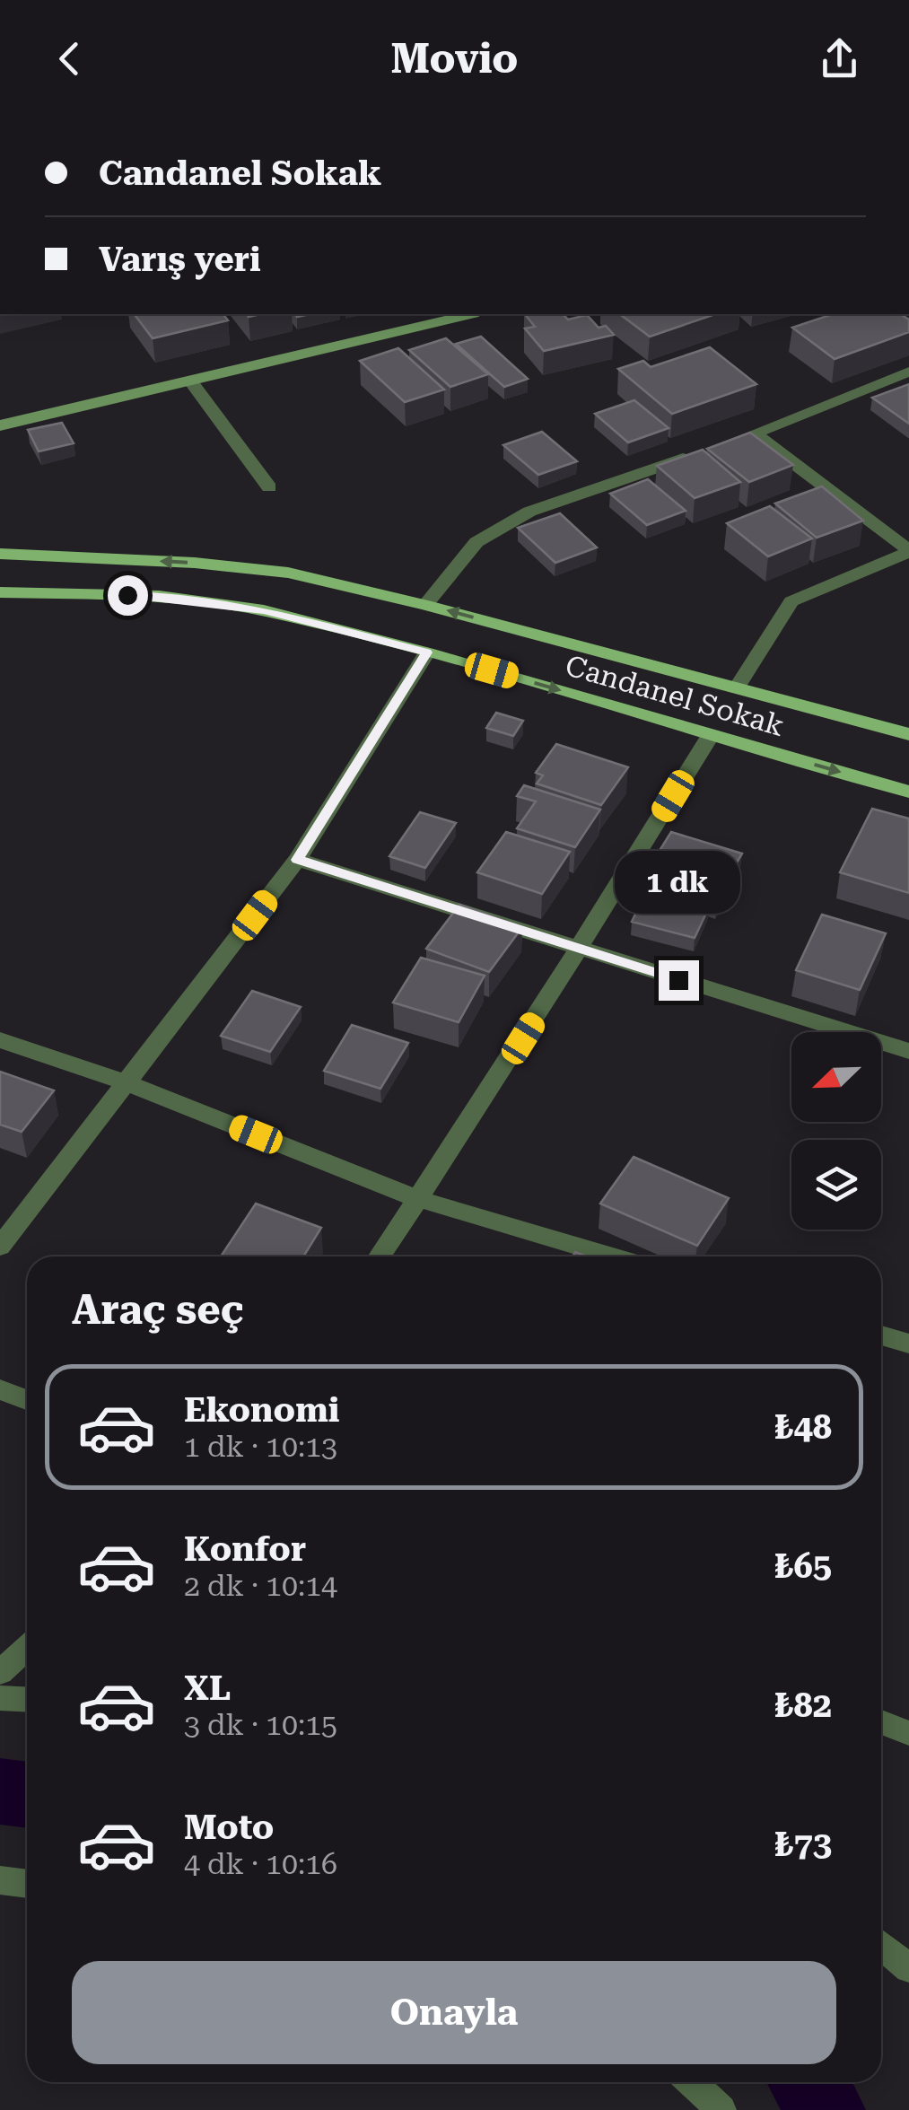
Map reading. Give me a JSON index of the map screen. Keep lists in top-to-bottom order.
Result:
{
  "streets": {
    "main road": ["Candanel Sokak"]
  },
  "north": "bottom left",
  "page": {
    "header": "Movio",
    "banner": ["Candanel Sokak", "Varış yeri"],
    "bubble": "1 dk",
    "heading": "Araç seç",
    "list": [
      {
        "name": "Ekonomi",
        "note": "1 dk · 10:13",
        "value": "₺48"
      },
      {
        "name": "Konfor",
        "note": "2 dk · 10:14",
        "value": "₺65"
      },
      {
        "name": "XL",
        "note": "3 dk · 10:15",
        "value": "₺82"
      },
      {
        "name": "Moto",
        "note": "4 dk · 10:16",
        "value": "₺73"
      }
    ],
    "buttons": "Onayla"
  }
}
